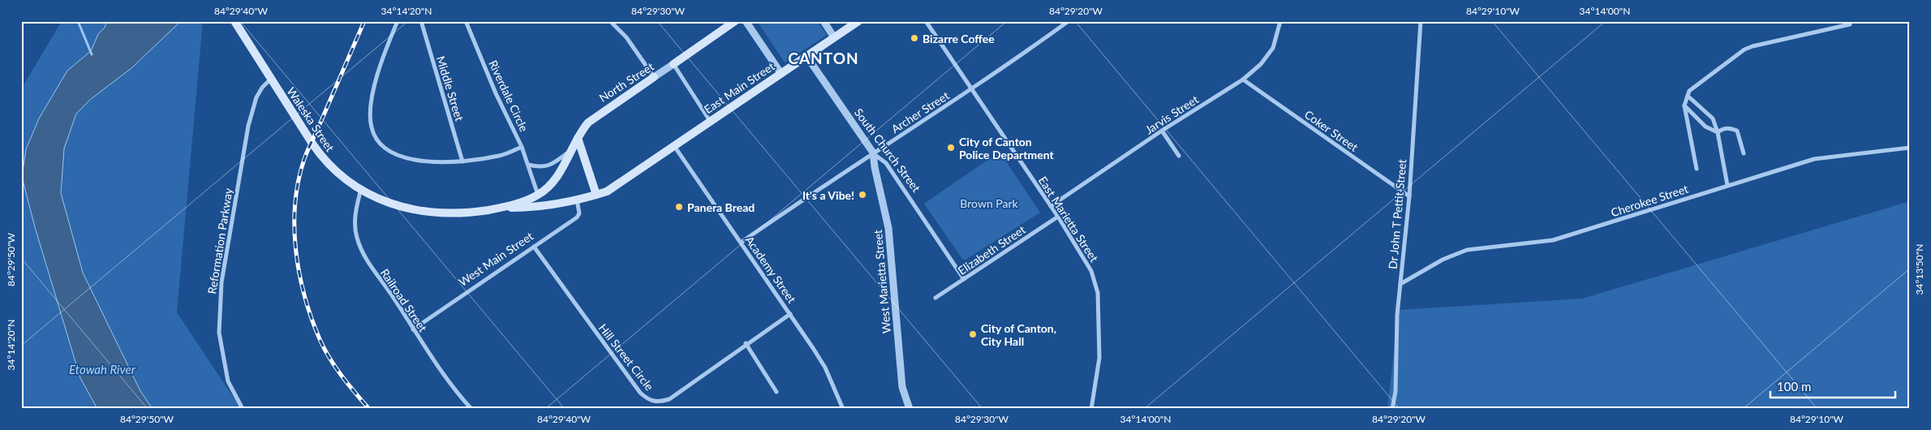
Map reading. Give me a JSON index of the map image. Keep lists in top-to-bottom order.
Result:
{
  "streets": {
    "main road": ["North Street", "East Main Street", "Waleska Street"],
    "street": [
      "Middle Street",
      "Riverdale Circle",
      "Archer Street",
      "Jarvis Street",
      "Coker Street",
      "South Church Street",
      "Cherokee Street",
      "Dr John T Pettit Street",
      "East Marietta Street",
      "Reformation Parkway",
      "Elizabeth Street",
      "West Main Street",
      "Academy Street",
      "West Marietta Street",
      "Railroad Street",
      "Hill Street Circle"
    ]
  },
  "crossings": [
    ["North Street", "Waleska Street"],
    ["East Main Street", "South Church Street"],
    ["East Main Street", "Academy Street"],
    ["Middle Street", "Riverdale Circle"],
    ["Archer Street", "South Church Street"],
    ["Archer Street", "East Marietta Street"],
    ["Archer Street", "Academy Street"],
    ["Archer Street", "West Marietta Street"],
    ["Jarvis Street", "Coker Street"],
    ["Jarvis Street", "East Marietta Street"],
    ["Waleska Street", "Reformation Parkway"],
    ["Waleska Street", "Railroad Street"],
    ["Coker Street", "Dr John T Pettit Street"],
    ["South Church Street", "Elizabeth Street"],
    ["South Church Street", "West Marietta Street"],
    ["Cherokee Street", "Dr John T Pettit Street"],
    ["East Marietta Street", "Elizabeth Street"],
    ["West Main Street", "Railroad Street"],
    ["West Main Street", "Hill Street Circle"],
    ["Academy Street", "Hill Street Circle"]
  ],
  "districts": ["CANTON"],
  "water": ["Etowah River"],
  "parks": ["Brown Park"],
  "places": [
    "Bizarre Coffee",
    "City of Canton Police Department",
    "It's a Vibe!",
    "Panera Bread",
    "City of Canton, City Hall"
  ],
  "scale_bar": "100 m",
  "coordinates": [
    "84°29'40\"W",
    "34°14'20\"N",
    "84°29'30\"W",
    "84°29'20\"W",
    "84°29'10\"W",
    "34°14'00\"N",
    "84°29'50\"W",
    "34°13'50\"N"
  ]
}
